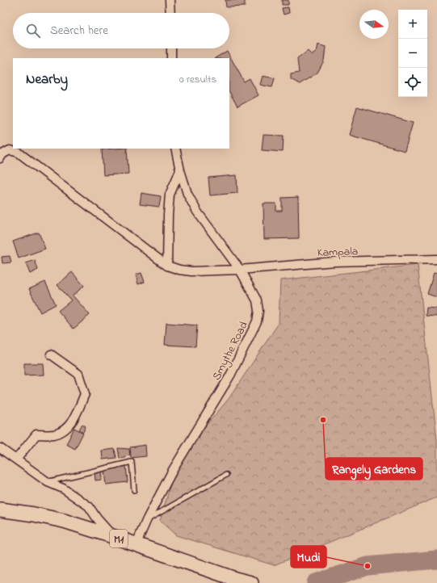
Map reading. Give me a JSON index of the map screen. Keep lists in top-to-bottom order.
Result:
{
  "streets": {
    "highway": ["M1"],
    "street": ["Kampala", "Smythe Road"]
  },
  "crossings": [
    ["Kampala", "Smythe Road"],
    ["Smythe Road", "M1"]
  ],
  "places": ["Rangely Gardens", "Mudi"],
  "north": "right",
  "page": {
    "map_buttons": ["+", "−"],
    "search": "Search here",
    "heading": ["Nearby", "0 results"]
  }
}
